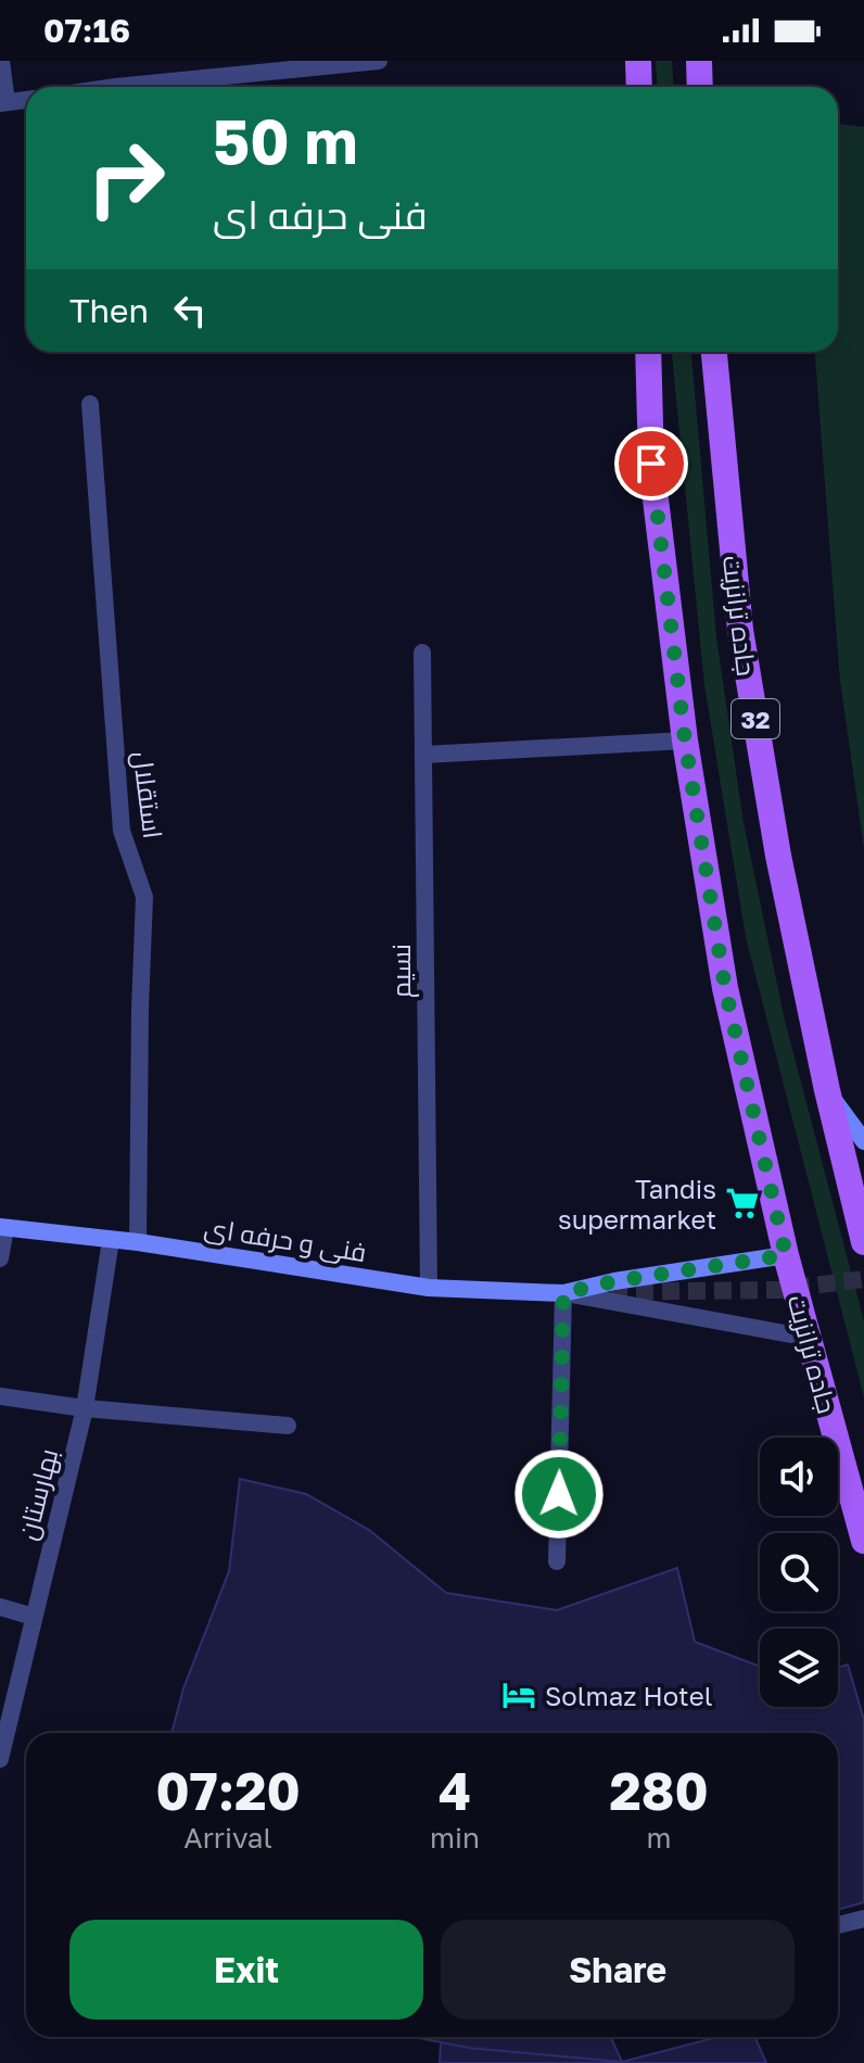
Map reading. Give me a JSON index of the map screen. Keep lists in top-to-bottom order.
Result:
{
  "streets": {
    "main road": ["جاده ترانزیت", "32"],
    "street": [
      "استقلال",
      "نسيم",
      "فنی و حرفه ای",
      "بهارستان"
    ]
  },
  "crossings": [
    ["جاده ترانزیت", "فنی و حرفه ای"],
    ["استقلال", "فنی و حرفه ای"],
    ["نسيم", "فنی و حرفه ای"],
    ["فنی و حرفه ای", "بهارستان"]
  ],
  "places": {
    "supermarket": ["Tandis supermarket"],
    "hotel": ["Solmaz Hotel"]
  },
  "page": {
    "status": "07:16",
    "turn": ["50 m", "فنی حرفه ای"],
    "then": "Then",
    "eta": [
      "07:20",
      "Arrival",
      "4",
      "min",
      "280",
      "m"
    ],
    "buttons": ["Exit", "Share"]
  }
}
